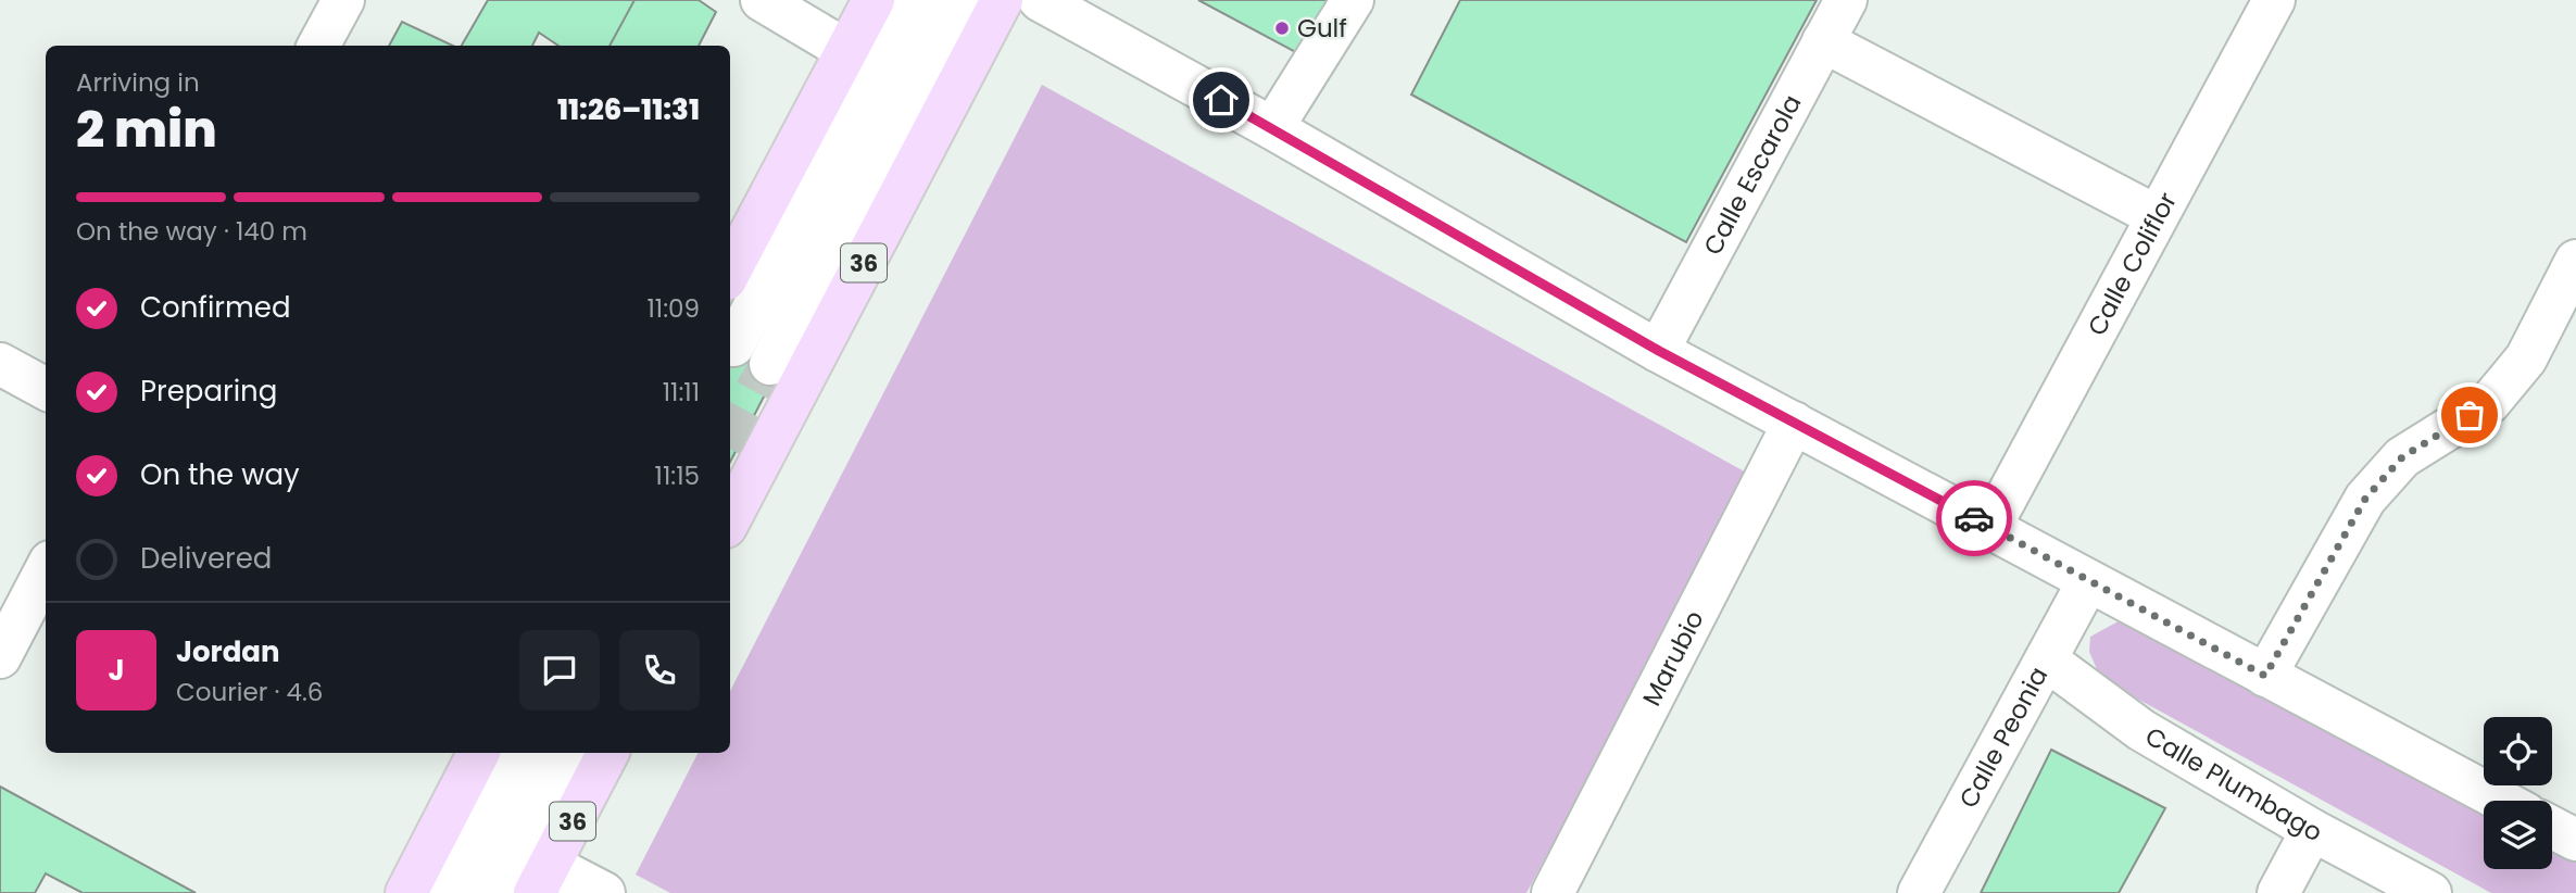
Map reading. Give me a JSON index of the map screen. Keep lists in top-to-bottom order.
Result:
{
  "streets": {
    "main road": ["36"],
    "street": [
      "Calle Escarola",
      "Calle Coliflor",
      "Marubio",
      "Calle Peonia",
      "Calle Plumbago"
    ]
  },
  "crossings": [
    ["Calle Peonia", "Calle Plumbago"]
  ],
  "places": ["Gulf"],
  "page": {
    "heading": ["2 min", "Arriving in", "11:26–11:31"],
    "panel": ["Jordan", "Courier · 4.6"],
    "bar": "On the way · 140 m",
    "list": [
      ["Confirmed", "11:09"],
      ["Preparing", "11:11"],
      ["On the way", "11:15"],
      "Delivered"
    ],
    "round": "J"
  }
}
